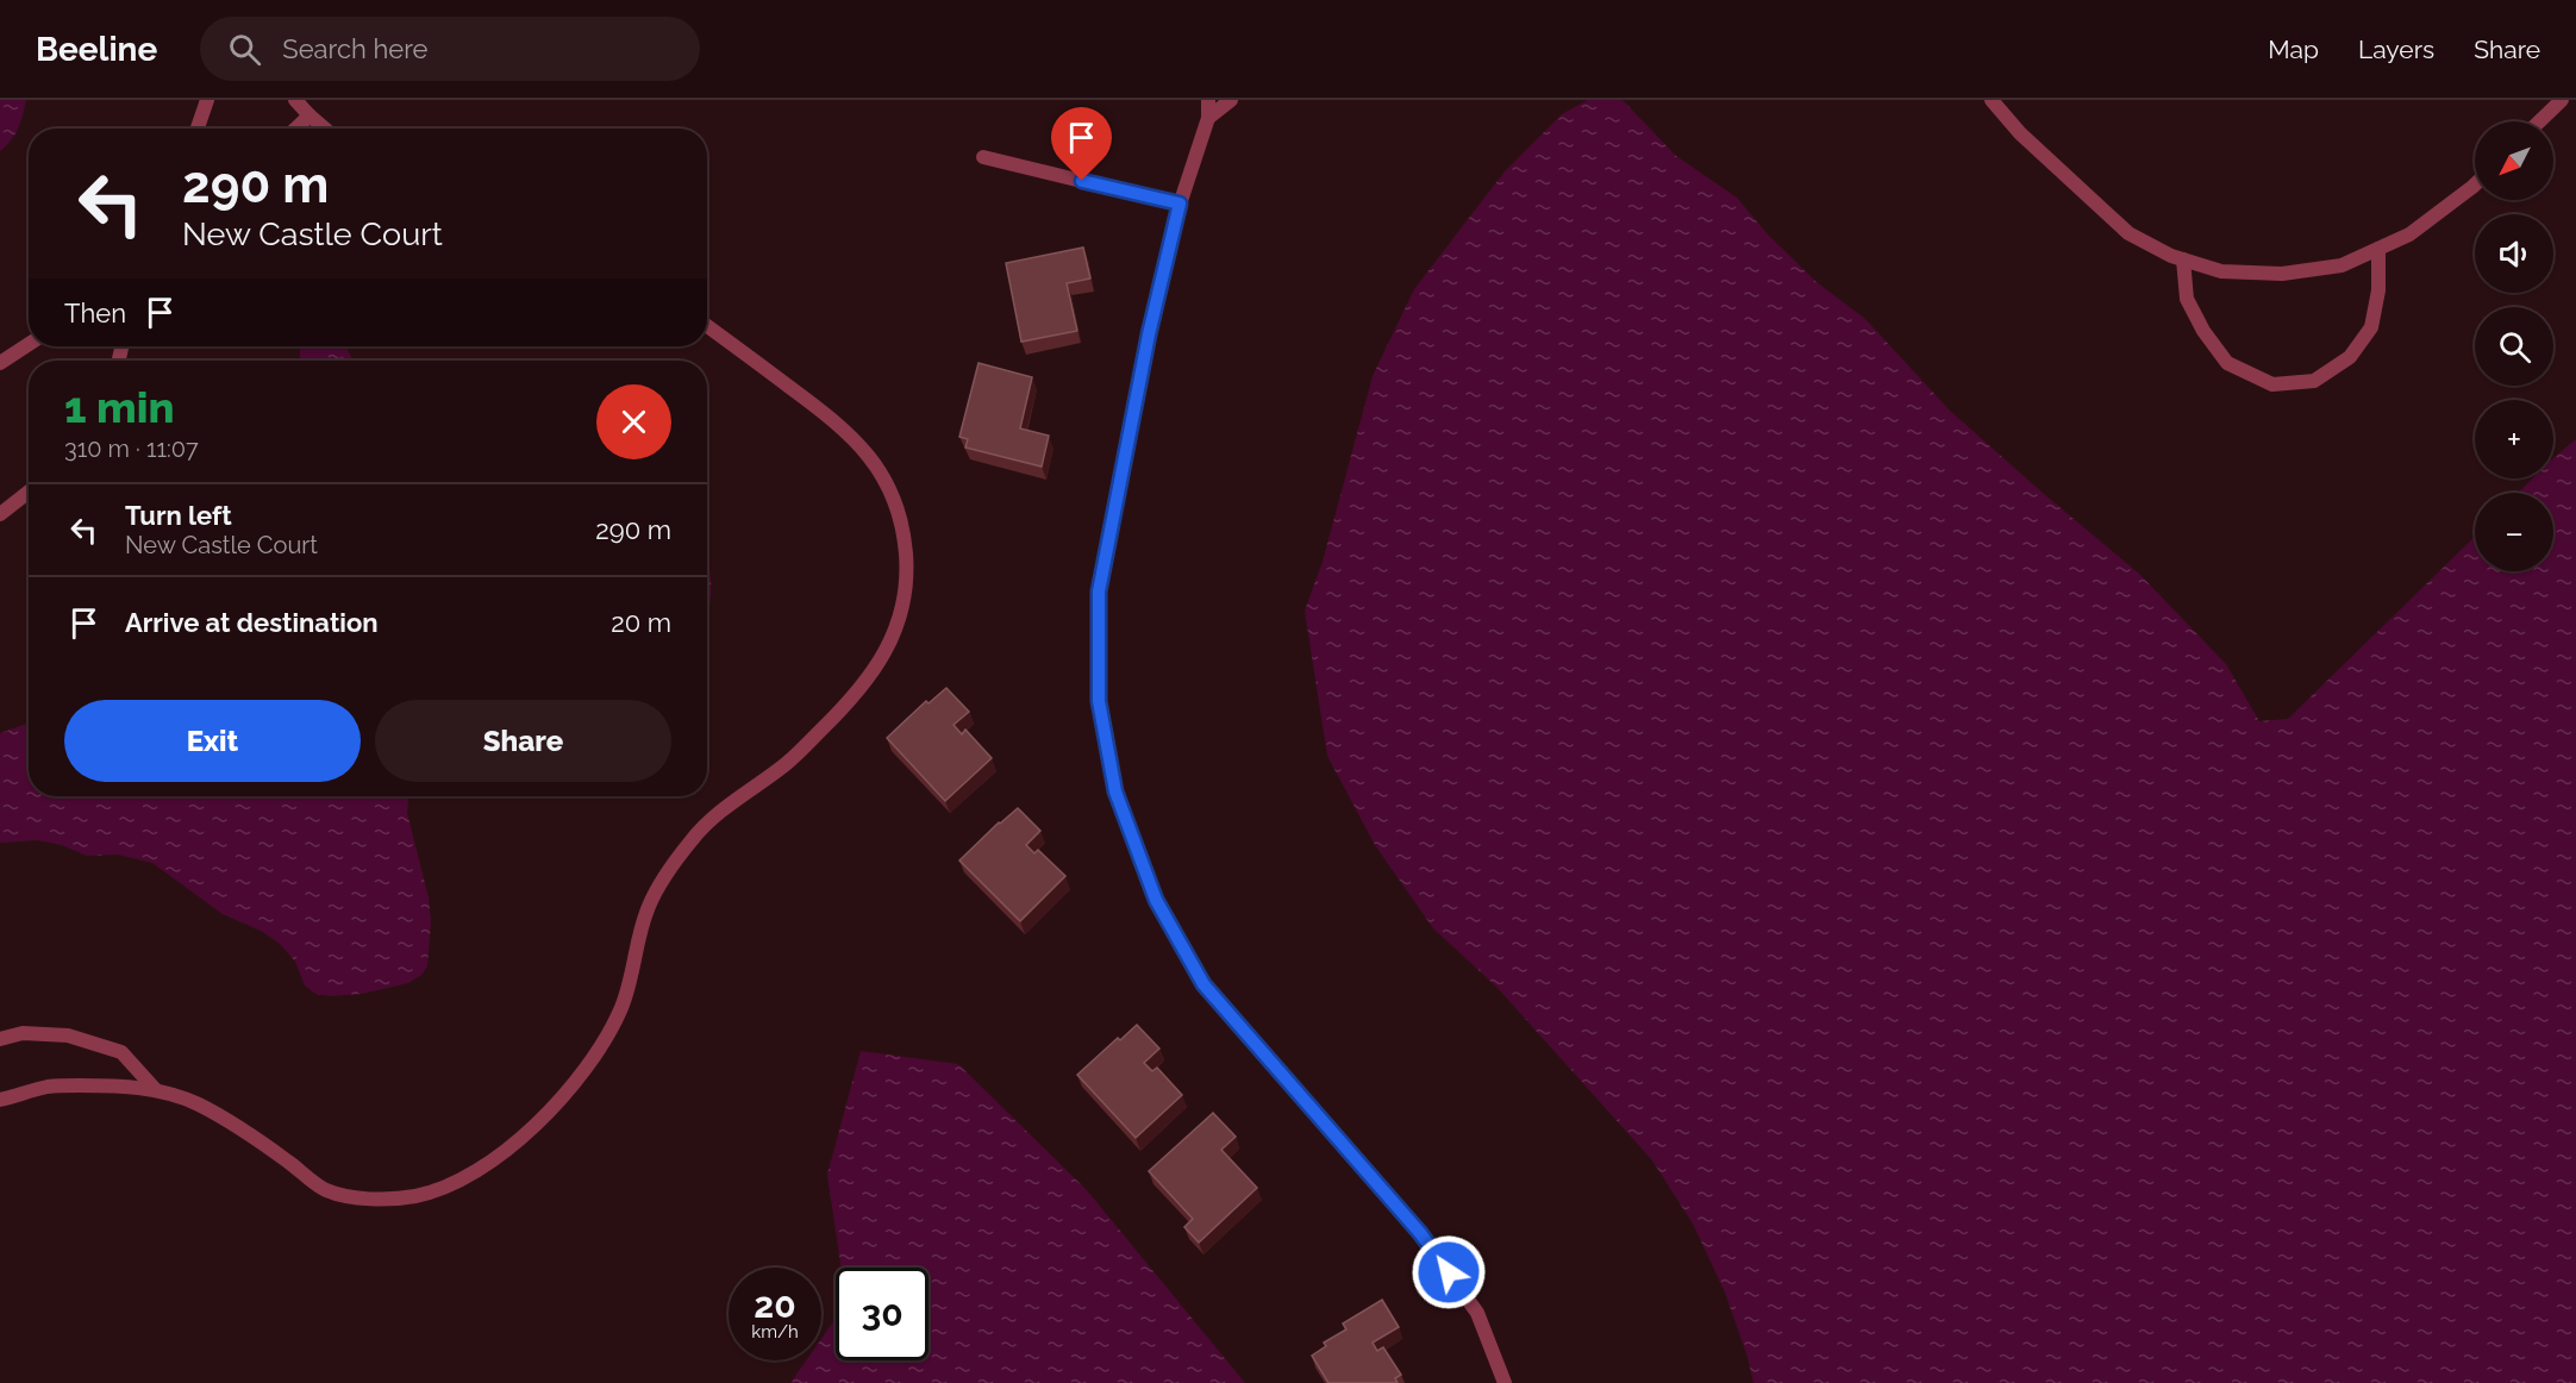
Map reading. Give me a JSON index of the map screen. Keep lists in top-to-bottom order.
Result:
{
  "north": "bottom left",
  "page": {
    "header": "Beeline",
    "search": "Search here",
    "nav": ["Map", "Layers", "Share"],
    "map_buttons": ["+", "−"],
    "turn": ["290 m", "New Castle Court"],
    "then": "Then",
    "heading": ["1 min", "310 m · 11:07"],
    "list": [
      {
        "name": "Turn left",
        "note": "New Castle Court",
        "value": "290 m"
      },
      {
        "name": "Arrive at destination",
        "value": "20 m"
      }
    ],
    "buttons": ["Exit", "Share"],
    "speed": "20 km/h",
    "limit": "30"
  }
}
